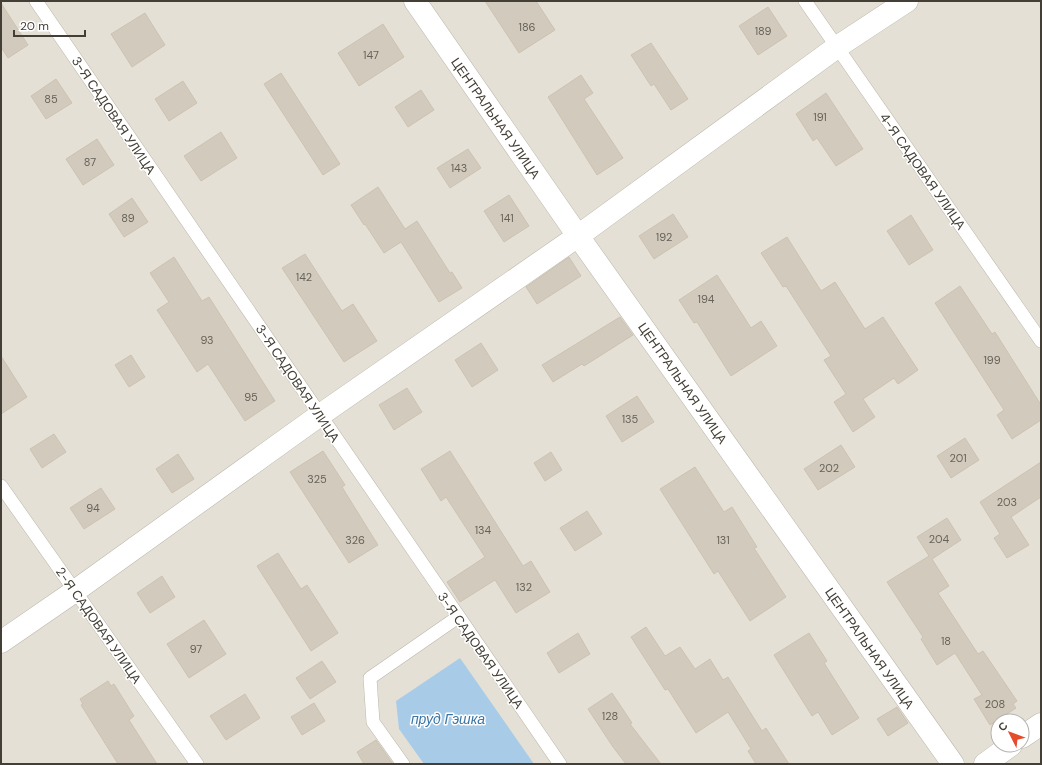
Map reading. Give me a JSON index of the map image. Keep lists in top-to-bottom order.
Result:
{
  "streets": {
    "street": ["ЦЕНТРАЛЬНАЯ УЛИЦА"],
    "lane": ["3-Я САДОВАЯ УЛИЦА", "4-Я САДОВАЯ УЛИЦА", "2-Я САДОВАЯ УЛИЦА"]
  },
  "water": ["пруд Гэшка"],
  "house_numbers": [
    "186",
    "189",
    "147",
    "85",
    "191",
    "87",
    "143",
    "89",
    "141",
    "192",
    "142",
    "194",
    "93",
    "199",
    "95",
    "135",
    "201",
    "202",
    "325",
    "203",
    "94",
    "134",
    "204",
    "326",
    "131",
    "132",
    "18",
    "97",
    "208",
    "128"
  ],
  "scale_bar": "20 m",
  "north": "top left"
}
